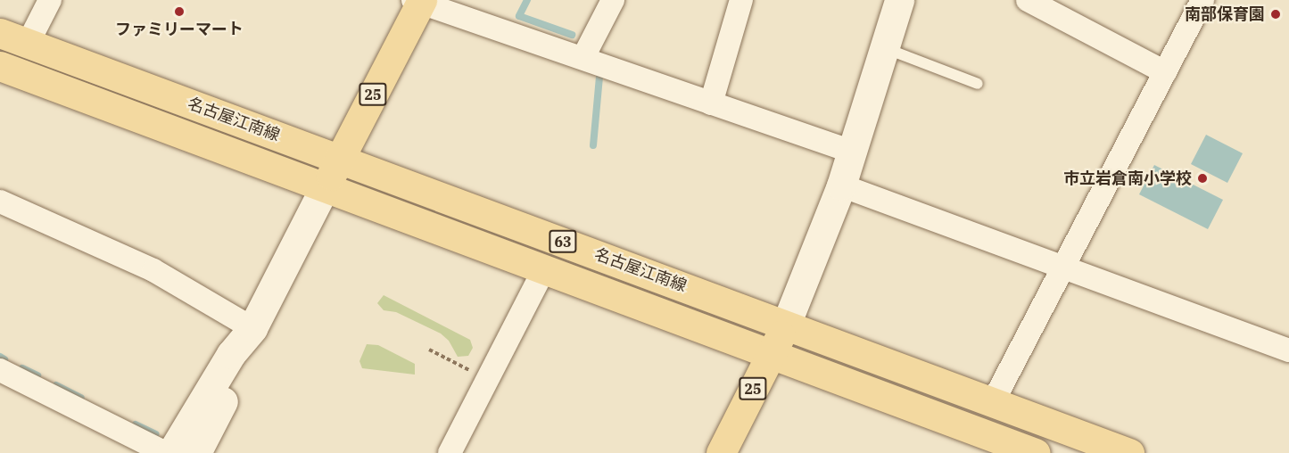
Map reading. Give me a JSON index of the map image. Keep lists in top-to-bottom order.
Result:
{
  "streets": {
    "main road": ["25", "名古屋江南線", "63"]
  },
  "crossings": [
    ["25", "名古屋江南線"]
  ],
  "places": ["ファミリーマート", "南部保育園", "市立岩倉南小学校"]
}
